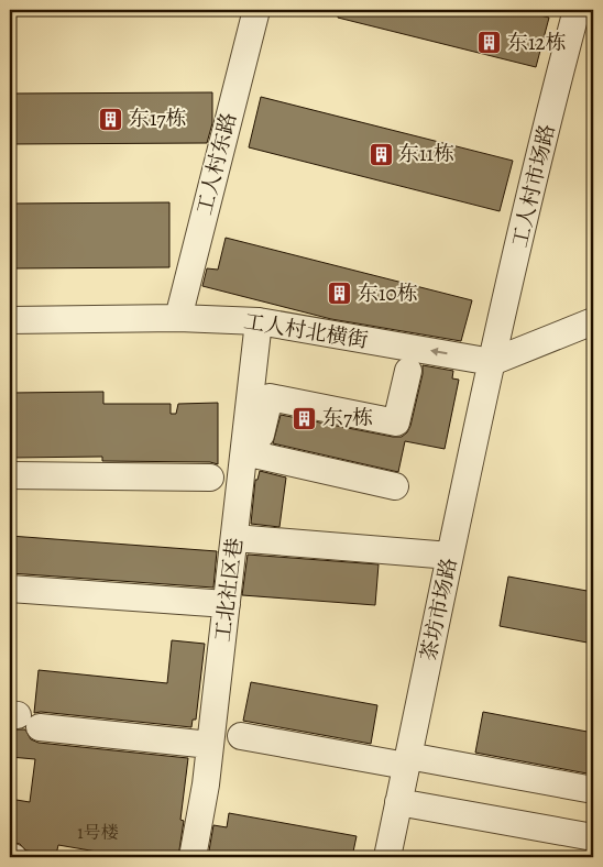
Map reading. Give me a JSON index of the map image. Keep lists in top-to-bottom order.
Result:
{
  "streets": {
    "street": [
      "工人村东路",
      "工人村市场路",
      "工人村北横街",
      "工北社区巷",
      "茶坊市场路"
    ]
  },
  "crossings": [
    ["工人村东路", "工人村北横街"],
    ["工人村市场路", "工人村北横街"],
    ["工人村市场路", "茶坊市场路"],
    ["工人村北横街", "工北社区巷"],
    ["工人村北横街", "茶坊市场路"]
  ],
  "places": {
    "building": [
      "东12栋",
      "东17栋",
      "东11栋",
      "东10栋",
      "东7栋"
    ]
  },
  "house_numbers": ["1号楼"]
}
